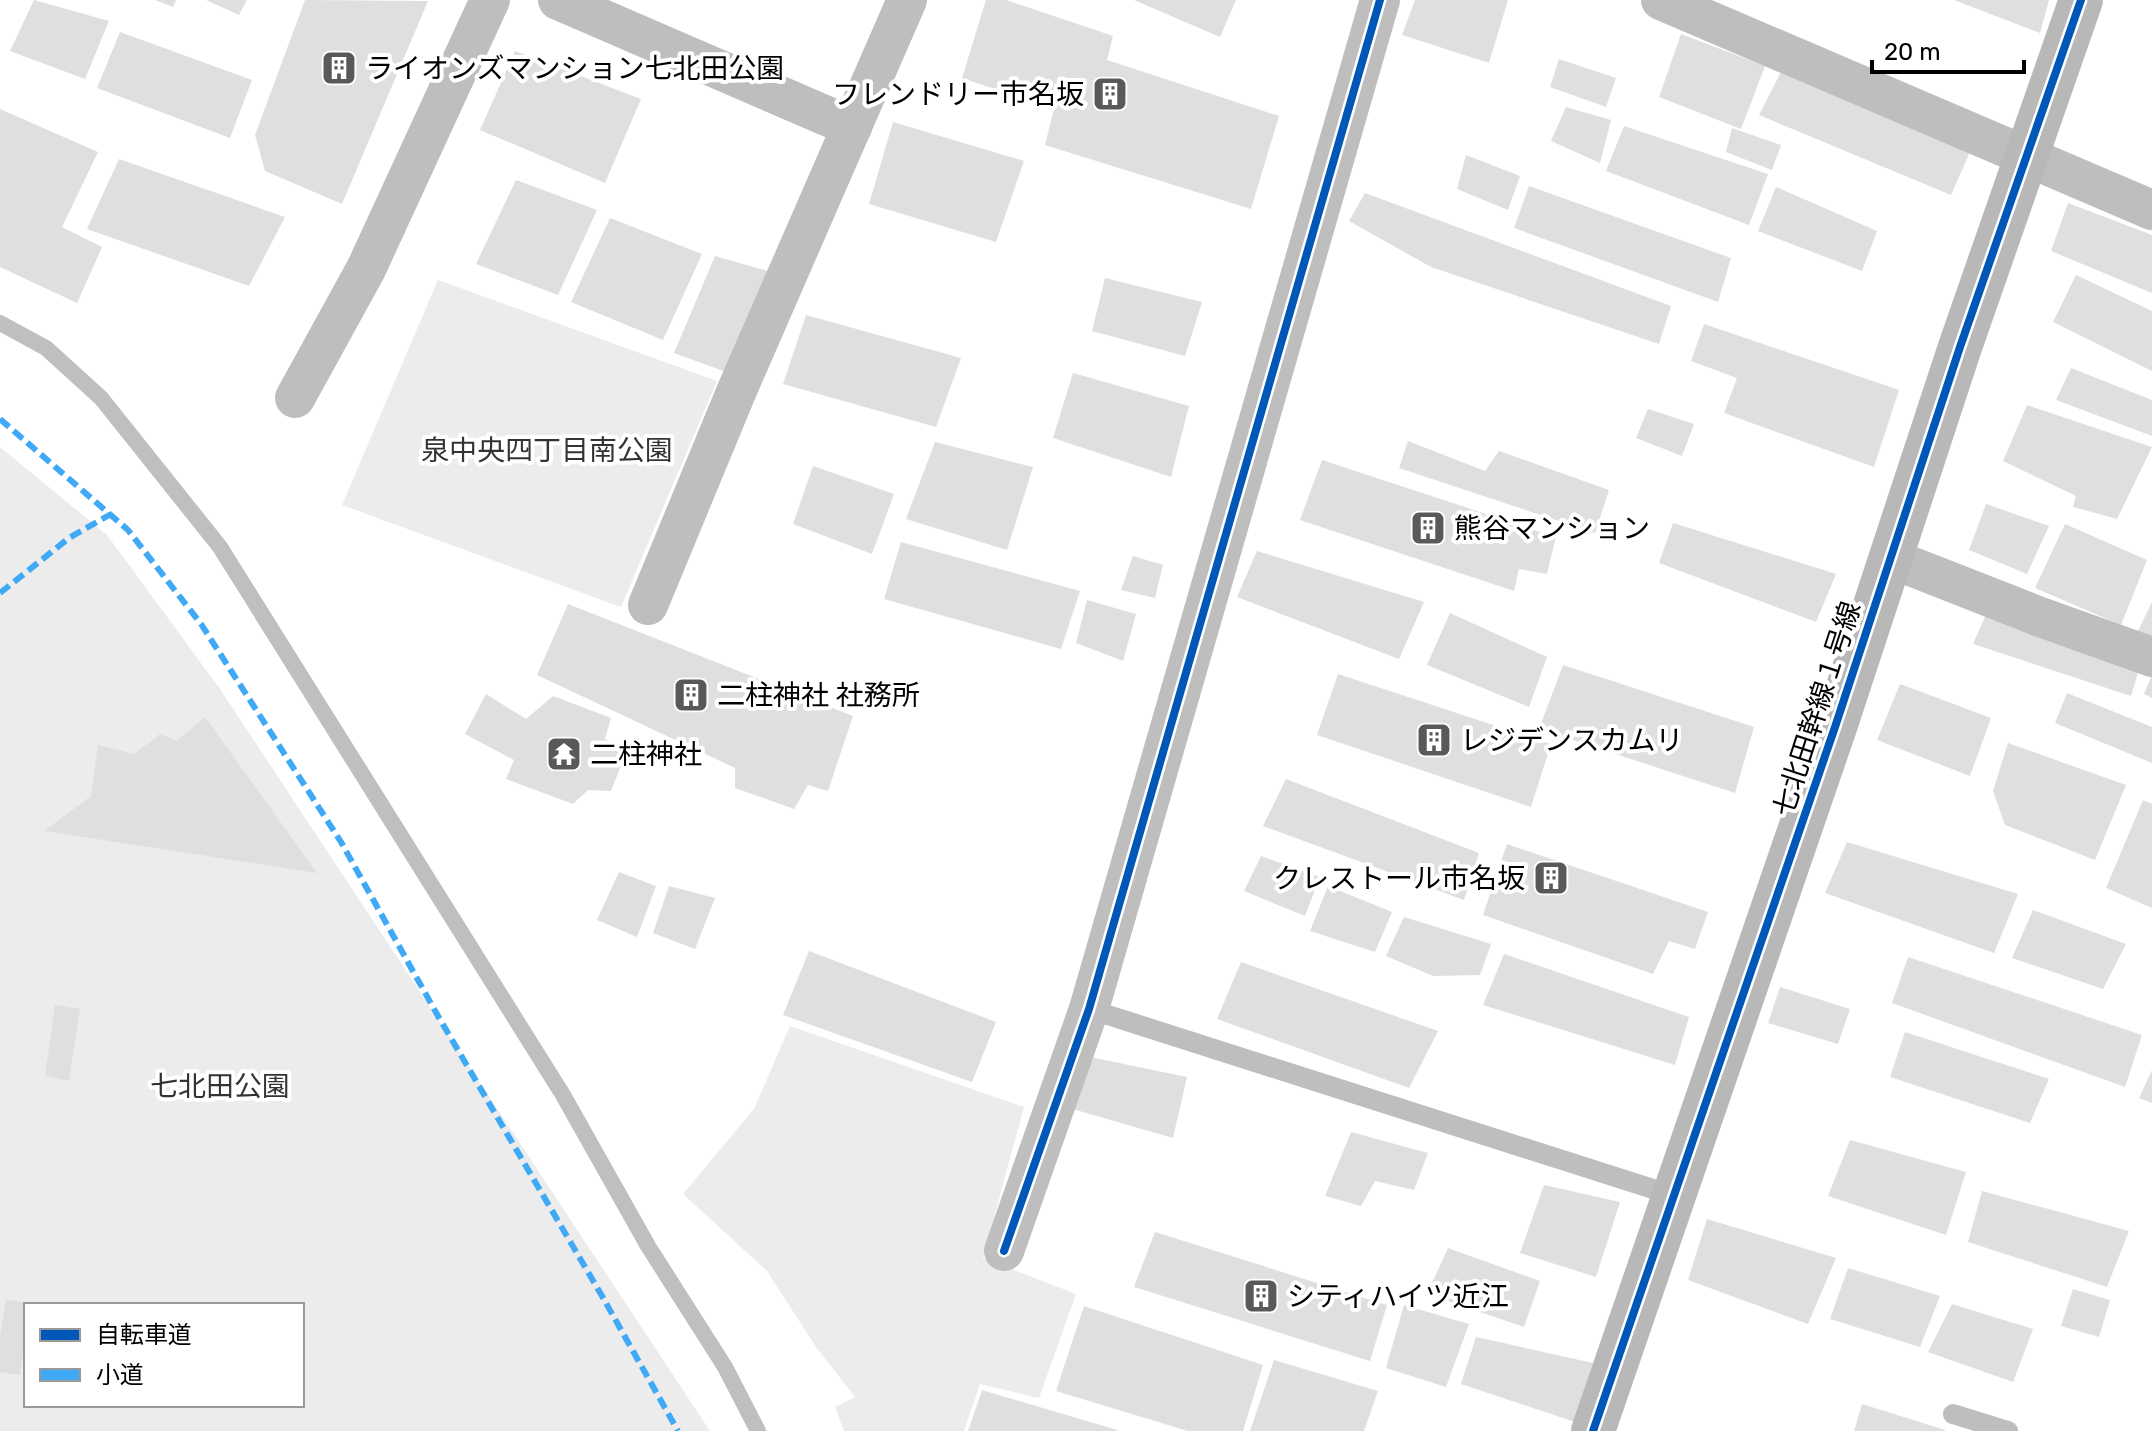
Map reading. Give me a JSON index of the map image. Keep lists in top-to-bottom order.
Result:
{
  "streets": {
    "street": ["七北田幹線１号線"]
  },
  "parks": ["泉中央四丁目南公園", "七北田公園"],
  "places": {
    "building": [
      "ライオンズマンション七北田公園",
      "フレンドリー市名坂",
      "熊谷マンション",
      "二柱神社 社務所",
      "レジデンスカムリ",
      "クレストール市名坂",
      "シティハイツ近江"
    ],
    "temple": ["二柱神社"]
  },
  "legend": ["自転車道", "小道"],
  "scale_bar": "20 m"
}
